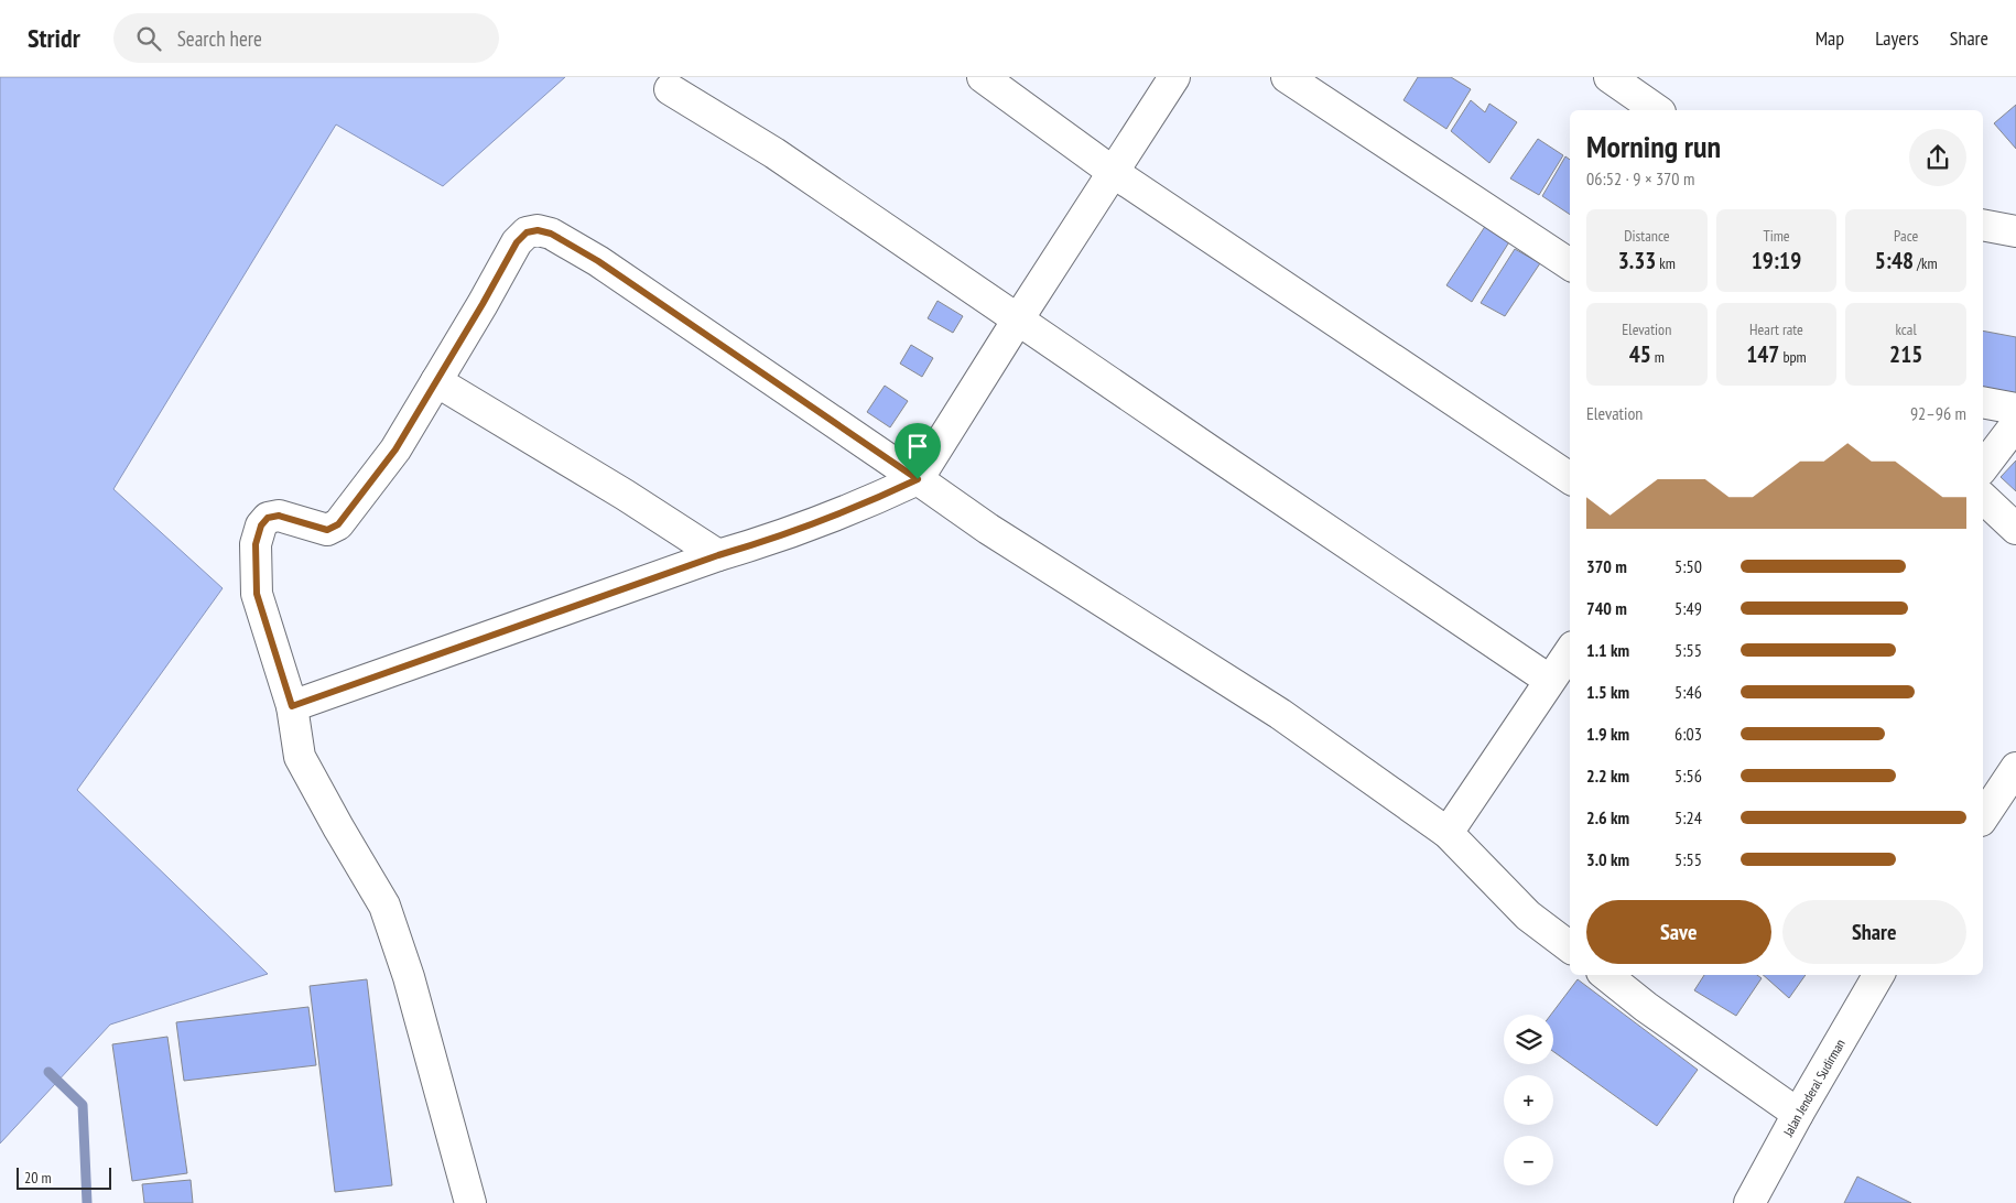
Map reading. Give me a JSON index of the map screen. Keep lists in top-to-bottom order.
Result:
{
  "streets": {
    "main road": ["Jalan Jenderal Sudirman"]
  },
  "scale_bar": "20 m",
  "page": {
    "header": "Stridr",
    "search": "Search here",
    "nav": ["Map", "Layers", "Share"],
    "heading": ["Morning run", "06:52 · 9 × 370 m"],
    "stats": [
      ["Distance", "3.33 km"],
      ["Time", "19:19"],
      ["Pace", "5:48 /km"],
      ["Elevation", "45 m"],
      ["Heart rate", "147 bpm"],
      ["kcal", "215"]
    ],
    "chart": ["Elevation", "92–96 m"],
    "list": [
      {
        "name": "370 m",
        "note": "5:50"
      },
      {
        "name": "740 m",
        "note": "5:49"
      },
      {
        "name": "1.1 km",
        "note": "5:55"
      },
      {
        "name": "1.5 km",
        "note": "5:46"
      },
      {
        "name": "1.9 km",
        "note": "6:03"
      },
      {
        "name": "2.2 km",
        "note": "5:56"
      },
      {
        "name": "2.6 km",
        "note": "5:24"
      },
      {
        "name": "3.0 km",
        "note": "5:55"
      }
    ],
    "buttons": ["Save", "Share"],
    "map_buttons": ["+", "−"],
    "scale": "20 m"
  }
}
